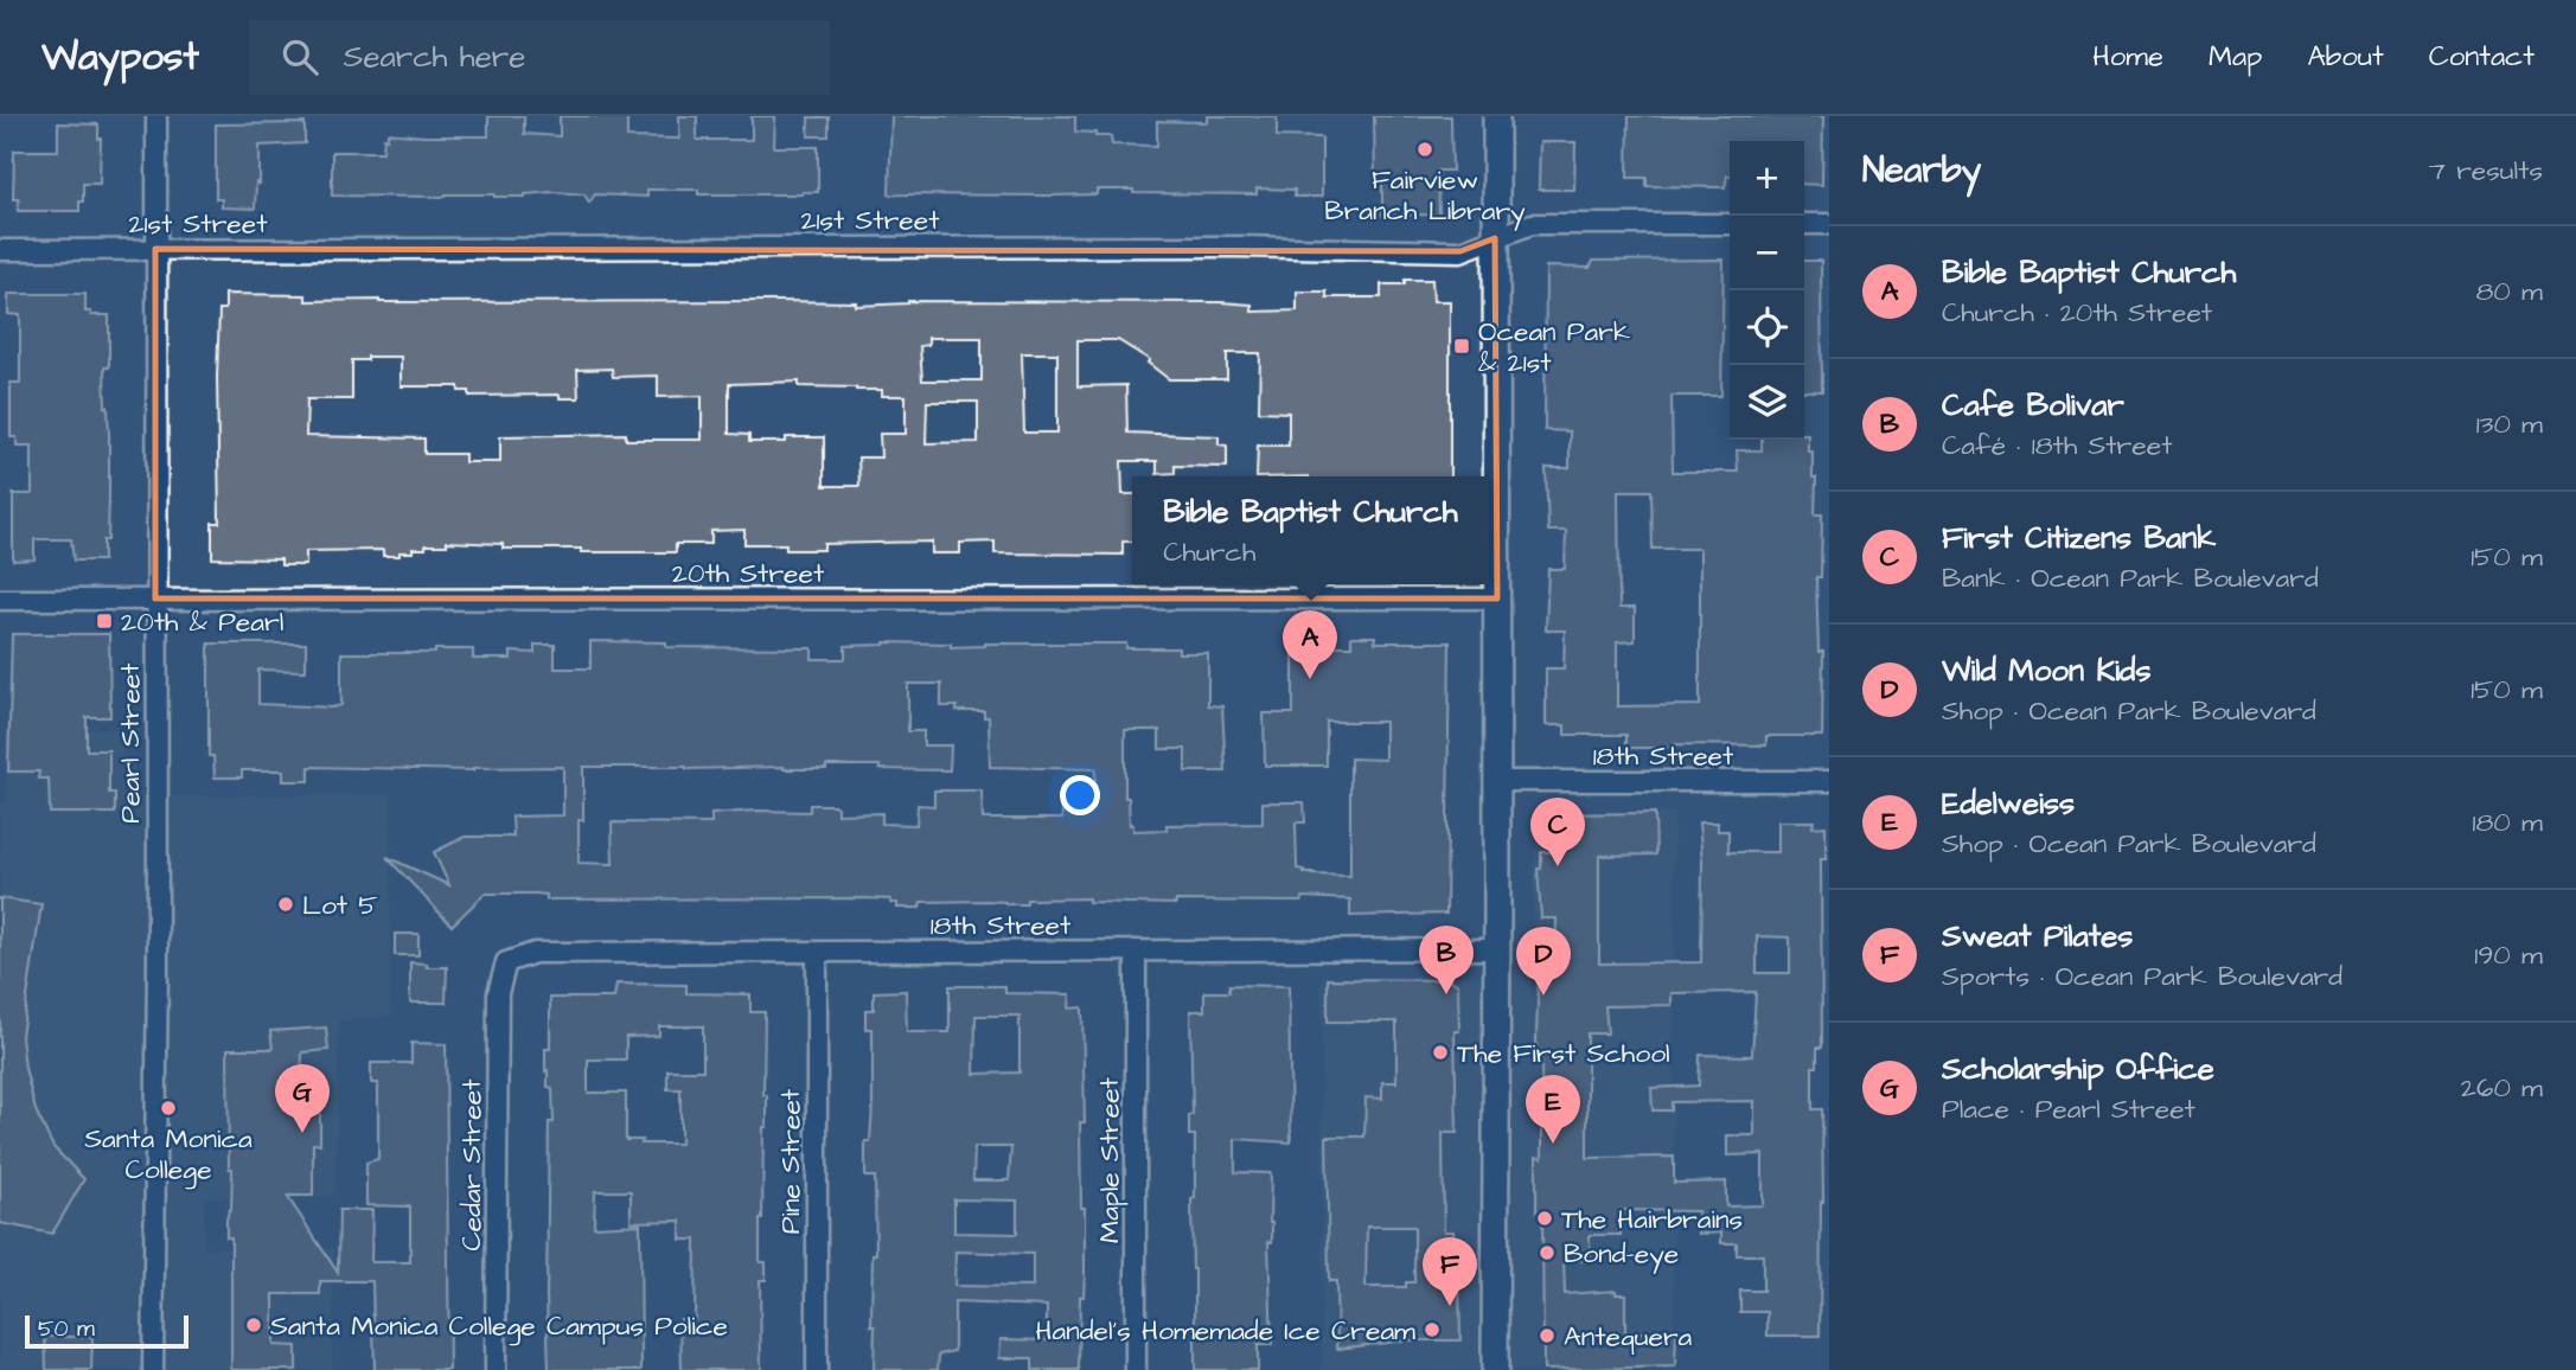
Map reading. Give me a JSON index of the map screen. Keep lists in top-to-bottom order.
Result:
{
  "streets": {
    "street": [
      "21st Street",
      "20th Street",
      "Pearl Street",
      "18th Street",
      "Maple Street",
      "Pine Street",
      "Cedar Street"
    ]
  },
  "crossings": [
    ["21st Street", "Pearl Street"],
    ["20th Street", "Pearl Street"],
    ["18th Street", "Maple Street"],
    ["18th Street", "Pine Street"],
    ["18th Street", "Cedar Street"]
  ],
  "places": {
    "other": [
      "Fairview Branch Library",
      "Lot 5",
      "The First School",
      "Santa Monica College",
      "The Hairbrains",
      "Bond-eye",
      "Santa Monica College Campus Police",
      "Handel's Homemade Ice Cream",
      "Antequera"
    ],
    "transit": ["Ocean Park & 21st", "20th & Pearl"]
  },
  "scale_bar": "50 m",
  "page": {
    "header": "Waypost",
    "search": "Search here",
    "nav": [
      "Home",
      "Map",
      "About",
      "Contact"
    ],
    "heading": ["Nearby", "7 results"],
    "map_buttons": ["+", "−"],
    "list": [
      {
        "mark": "A",
        "name": "Bible Baptist Church",
        "note": "Church · 20th Street",
        "value": "80 m"
      },
      {
        "mark": "B",
        "name": "Cafe Bolivar",
        "note": "Café · 18th Street",
        "value": "130 m"
      },
      {
        "mark": "C",
        "name": "First Citizens Bank",
        "note": "Bank · Ocean Park Boulevard",
        "value": "150 m"
      },
      {
        "mark": "D",
        "name": "Wild Moon Kids",
        "note": "Shop · Ocean Park Boulevard",
        "value": "150 m"
      },
      {
        "mark": "E",
        "name": "Edelweiss",
        "note": "Shop · Ocean Park Boulevard",
        "value": "180 m"
      },
      {
        "mark": "F",
        "name": "Sweat Pilates",
        "note": "Sports · Ocean Park Boulevard",
        "value": "190 m"
      },
      {
        "mark": "G",
        "name": "Scholarship Office",
        "note": "Place · Pearl Street",
        "value": "260 m"
      }
    ],
    "popup": ["Bible Baptist Church", "Church"],
    "pins": [
      "A",
      "C",
      "B",
      "D",
      "G",
      "E",
      "F"
    ],
    "scale": "50 m"
  }
}
